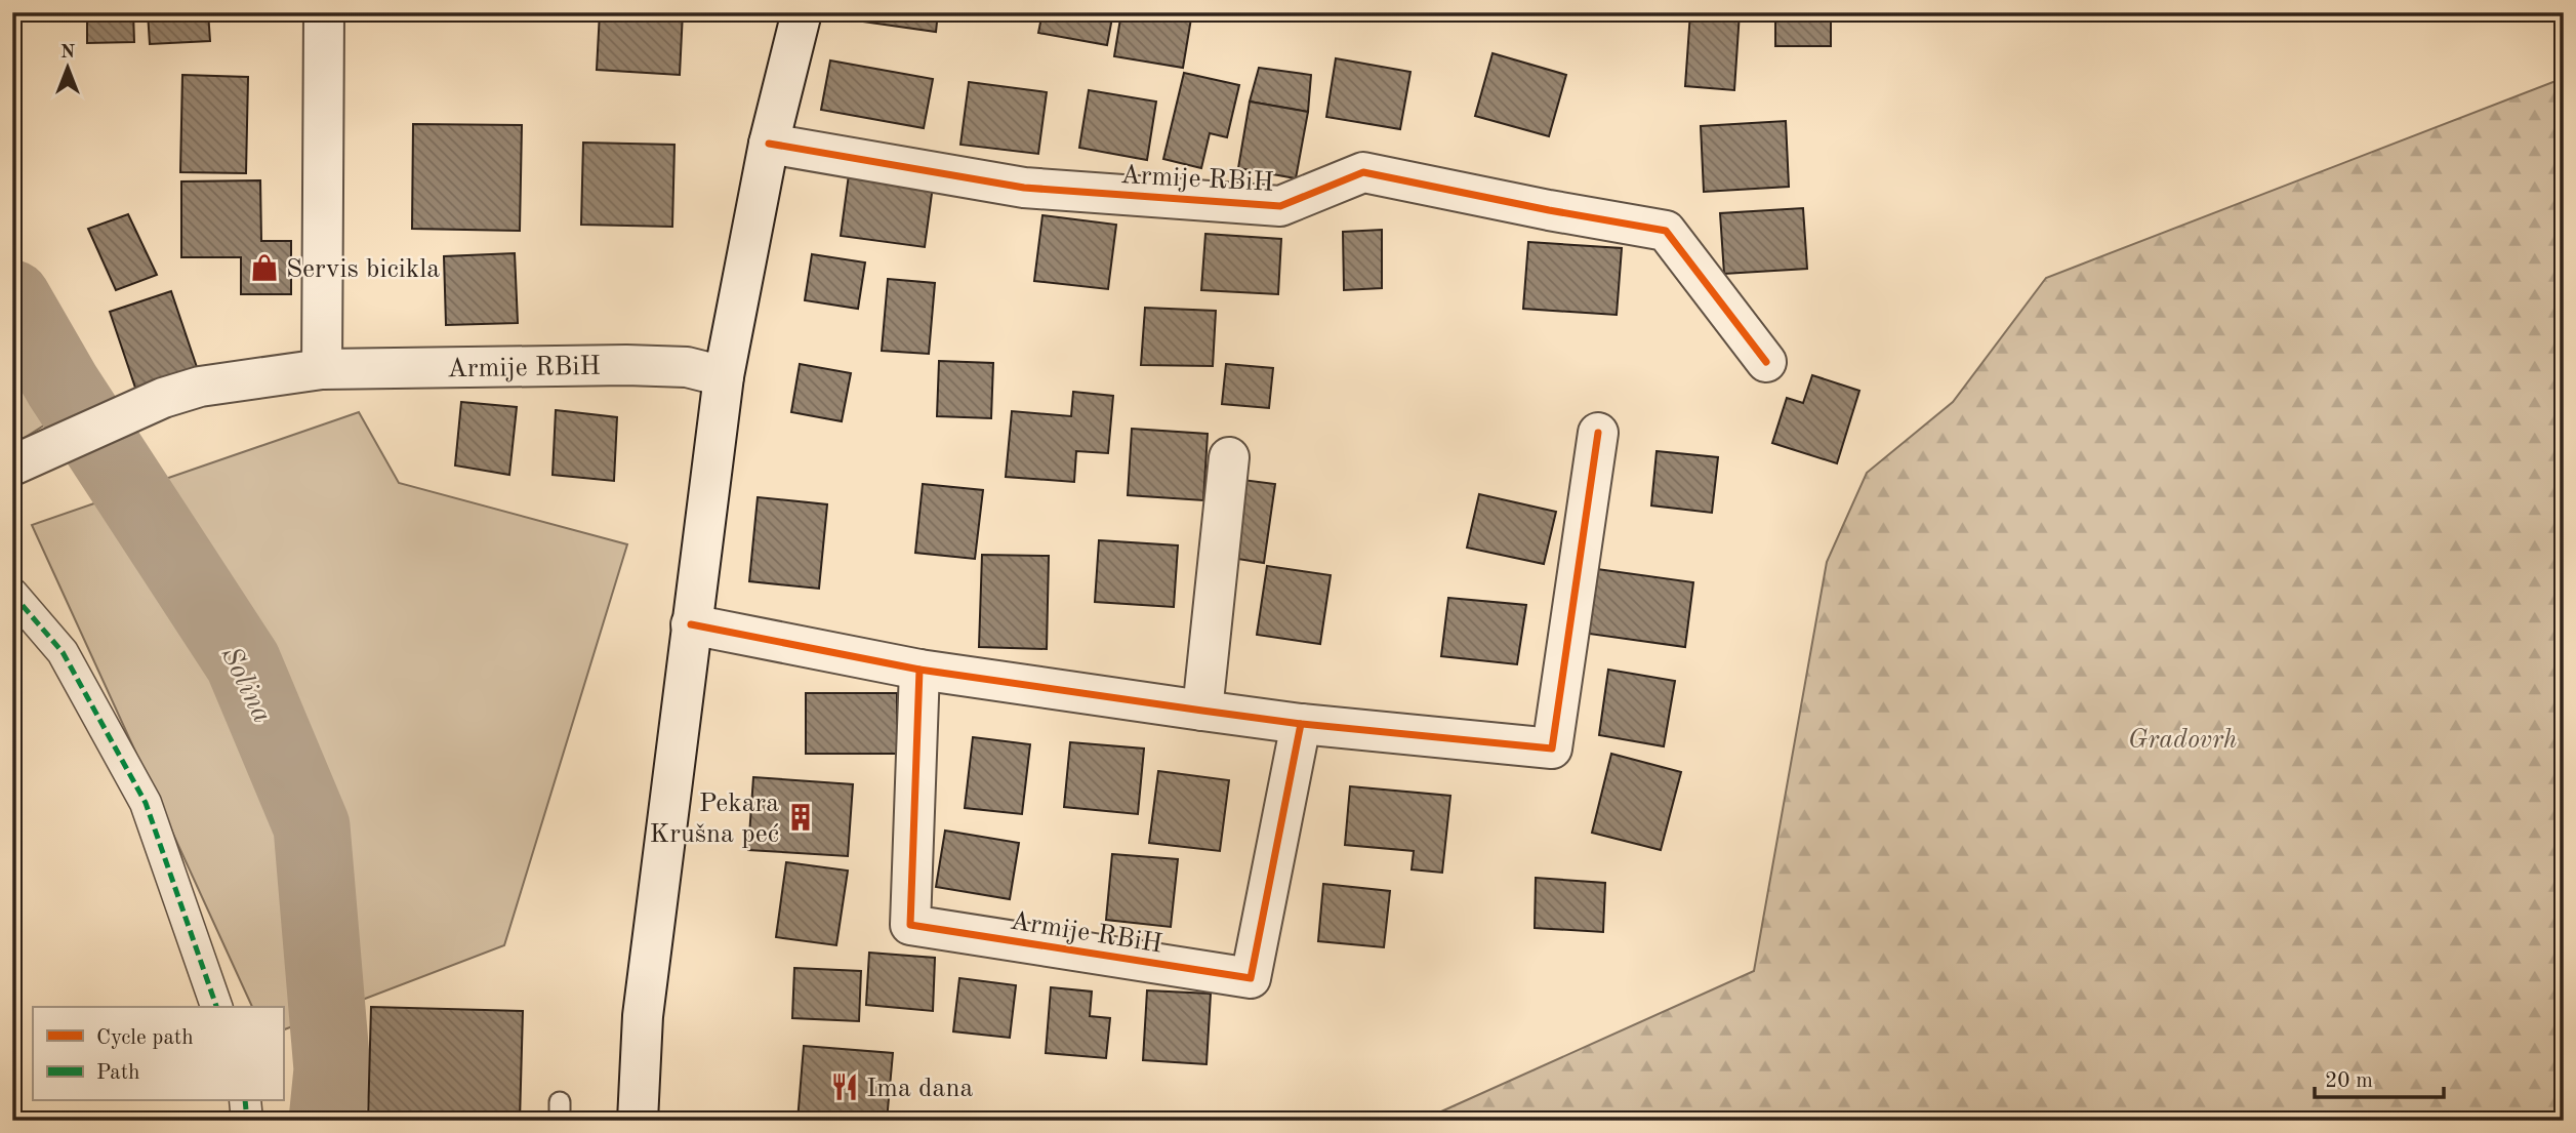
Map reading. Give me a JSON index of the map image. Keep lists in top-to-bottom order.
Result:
{
  "streets": {
    "street": ["Armije RBiH"]
  },
  "water": ["Solina"],
  "parks": ["Gradovrh"],
  "places": {
    "shop": ["Servis bicikla"],
    "building": ["Pekara Krušna peć"],
    "restaurant": ["Ima dana"]
  },
  "legend": ["Cycle path", "Path"],
  "scale_bar": "20 m",
  "north": "top"
}
